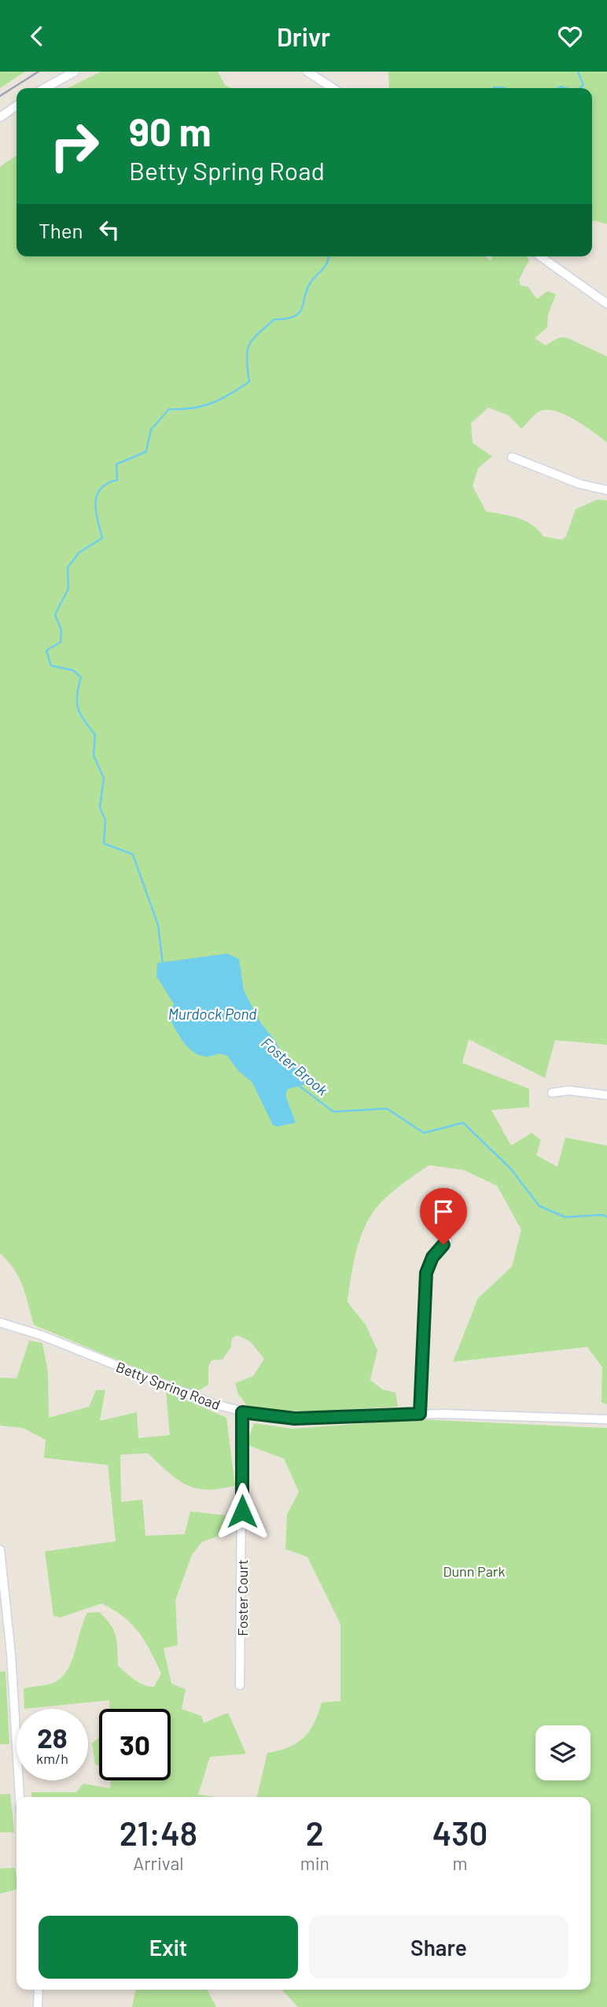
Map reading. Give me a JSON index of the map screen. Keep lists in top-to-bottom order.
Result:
{
  "streets": {
    "street": ["Betty Spring Road", "Foster Court"]
  },
  "crossings": [
    ["Betty Spring Road", "Foster Court"]
  ],
  "water": ["Murdock Pond", "Foster Brook"],
  "parks": ["Dunn Park"],
  "page": {
    "header": "Drivr",
    "turn": ["90 m", "Betty Spring Road"],
    "then": "Then",
    "speed": "28 km/h",
    "limit": "30",
    "eta": [
      "21:48",
      "Arrival",
      "2",
      "min",
      "430",
      "m"
    ],
    "buttons": ["Exit", "Share"]
  }
}
